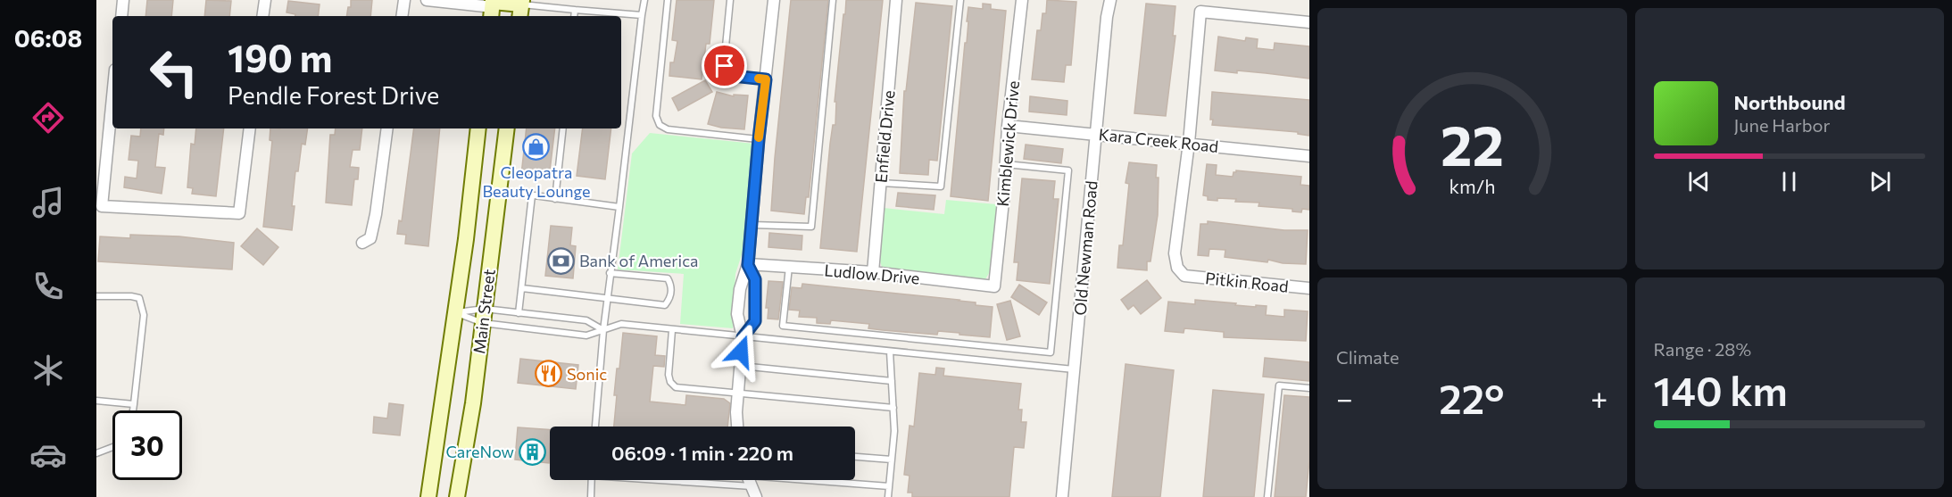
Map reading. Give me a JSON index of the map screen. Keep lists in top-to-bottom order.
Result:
{
  "streets": {
    "main road": ["Main Street"],
    "street": [
      "Enfield Drive",
      "Kara Creek Road",
      "Kimblewick Drive",
      "Old Newman Road",
      "Ludlow Drive",
      "Pitkin Road"
    ]
  },
  "crossings": [
    ["Enfield Drive", "Ludlow Drive"],
    ["Kara Creek Road", "Kimblewick Drive"],
    ["Kara Creek Road", "Old Newman Road"],
    ["Kara Creek Road", "Pitkin Road"],
    ["Kimblewick Drive", "Ludlow Drive"]
  ],
  "places": {
    "shop": ["Cleopatra Beauty Lounge"],
    "bank": ["Bank of America"],
    "restaurant": ["Sonic"],
    "building": ["CareNow"]
  },
  "page": {
    "tabs": "06:08",
    "turn": ["190 m", "Pendle Forest Drive"],
    "song": ["Northbound", "June Harbor"],
    "tile": [
      "Climate",
      ["Range · 28%", "140 km"]
    ],
    "heat": ["−", "22°", "+"],
    "limit": "30",
    "trip": "06:09 · 1 min · 220 m",
    "gauge": ["22", "km/h"]
  }
}
